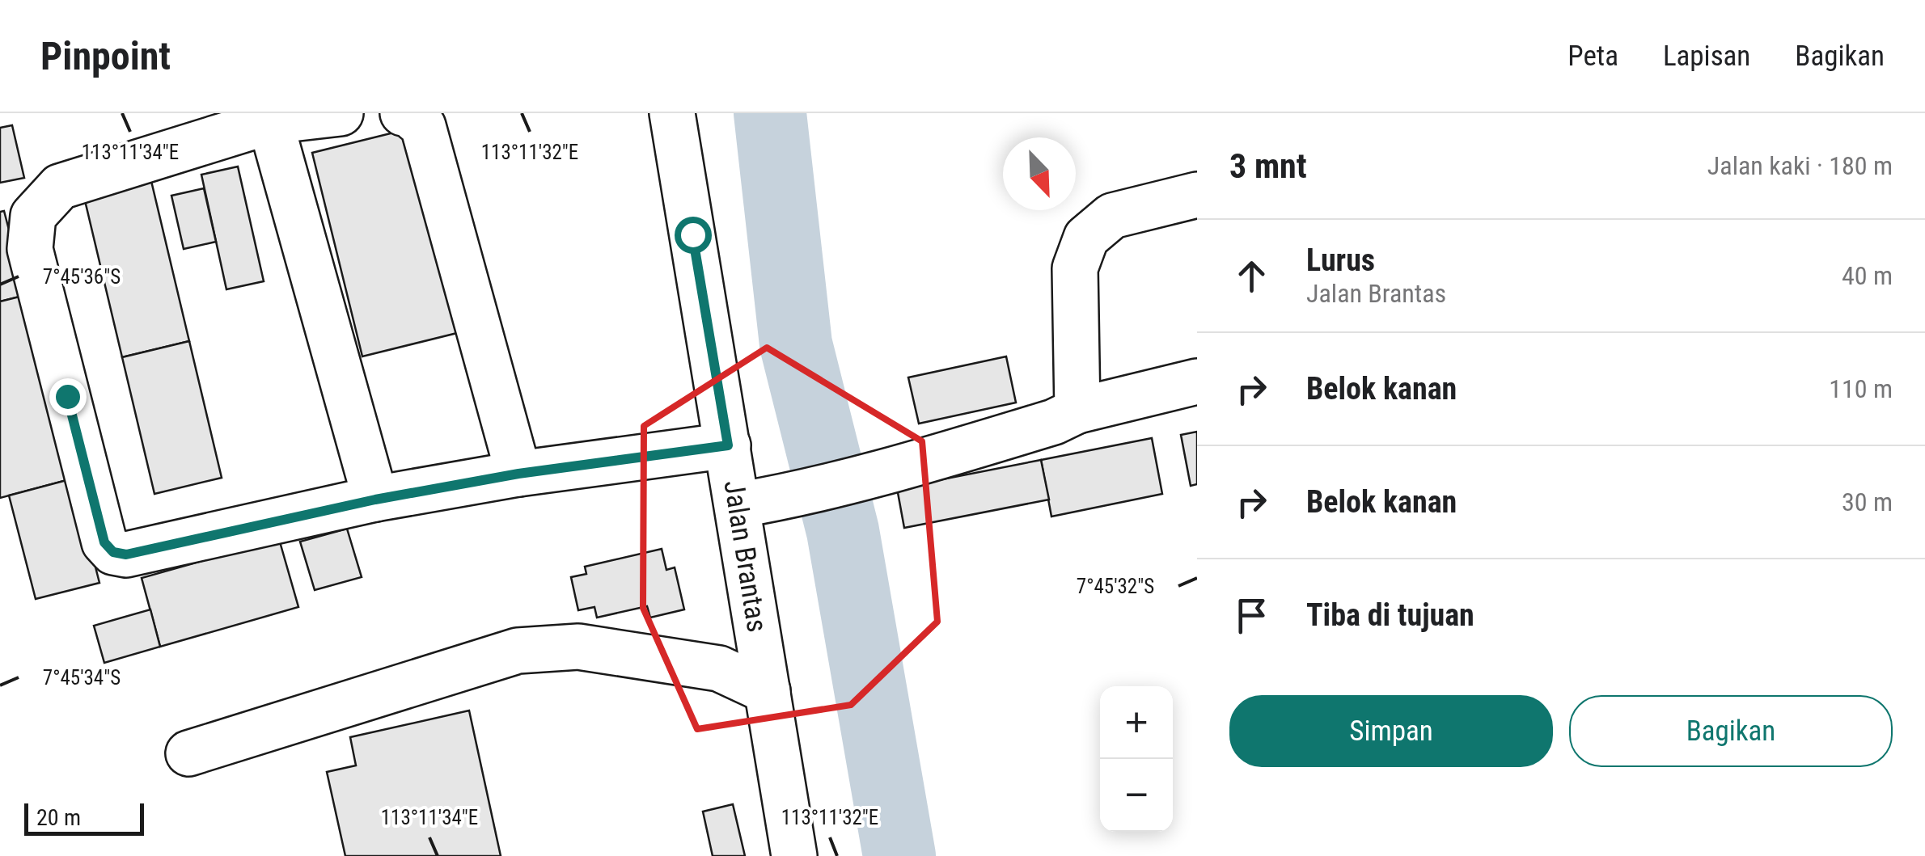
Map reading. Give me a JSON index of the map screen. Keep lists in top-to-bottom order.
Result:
{
  "streets": {
    "main road": ["Jalan Brantas"]
  },
  "scale_bar": "20 m",
  "north": "bottom right",
  "page": {
    "header": "Pinpoint",
    "nav": ["Peta", "Lapisan", "Bagikan"],
    "heading": ["3 mnt", "Jalan kaki · 180 m"],
    "list": [
      ["Lurus", "Jalan Brantas", "40 m"],
      ["Belok kanan", "110 m"],
      ["Belok kanan", "30 m"],
      "Tiba di tujuan"
    ],
    "buttons": ["Simpan", "Bagikan"],
    "map_buttons": ["+", "−"],
    "scale": "20 m"
  },
  "coordinates": [
    "113°11'34\"E",
    "113°11'32\"E",
    "7°45'36\"S",
    "7°45'32\"S",
    "7°45'34\"S"
  ]
}
